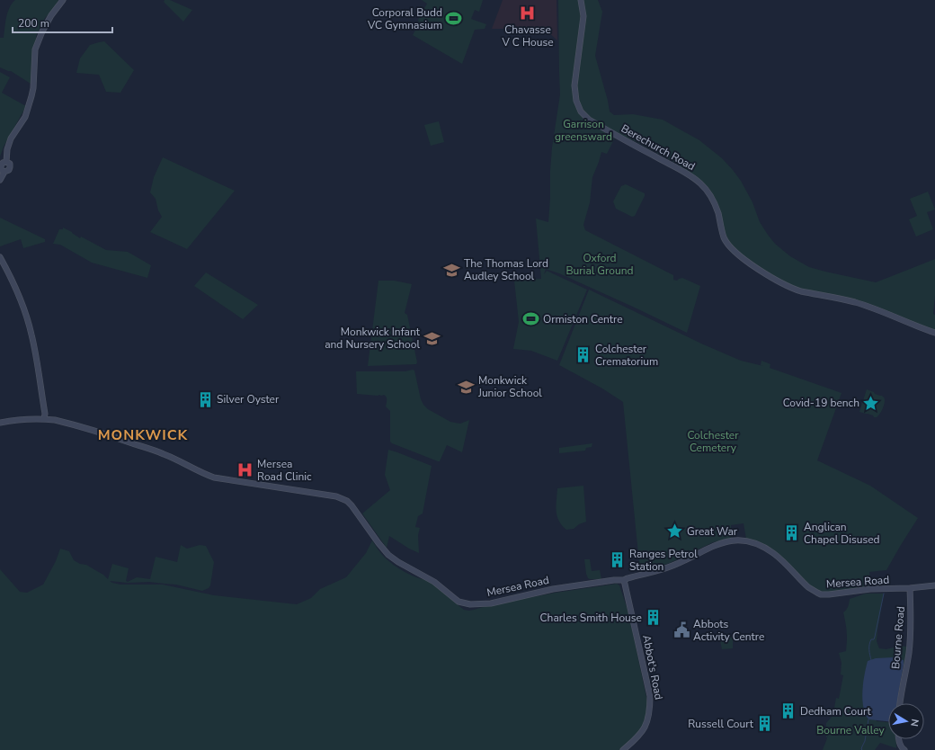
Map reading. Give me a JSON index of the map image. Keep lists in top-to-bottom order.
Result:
{
  "streets": {
    "street": [
      "Berechurch Road",
      "Mersea Road",
      "Bourne Road",
      "Abbot's Road"
    ]
  },
  "crossings": [
    ["Mersea Road", "Bourne Road"],
    ["Mersea Road", "Abbot's Road"]
  ],
  "districts": ["MONKWICK"],
  "parks": [
    "Garrison greensward",
    "Oxford Burial Ground",
    "Colchester Cemetery",
    "Bourne Valley"
  ],
  "places": {
    "hospital": ["Chavasse V C House", "Mersea Road Clinic"],
    "sports": ["Corporal Budd VC Gymnasium", "Ormiston Centre"],
    "school or university": ["The Thomas Lord Audley School", "Monkwick Infant and Nursery School", "Monkwick Junior School"],
    "building": [
      "Colchester Crematorium",
      "Silver Oyster",
      "Anglican Chapel Disused",
      "Ranges Petrol Station",
      "Charles Smith House",
      "Dedham Court",
      "Russell Court"
    ],
    "place": ["Covid-19 bench", "Great War"],
    "public building": ["Abbots Activity Centre"]
  },
  "scale_bar": "200 m",
  "north": "right"
}
